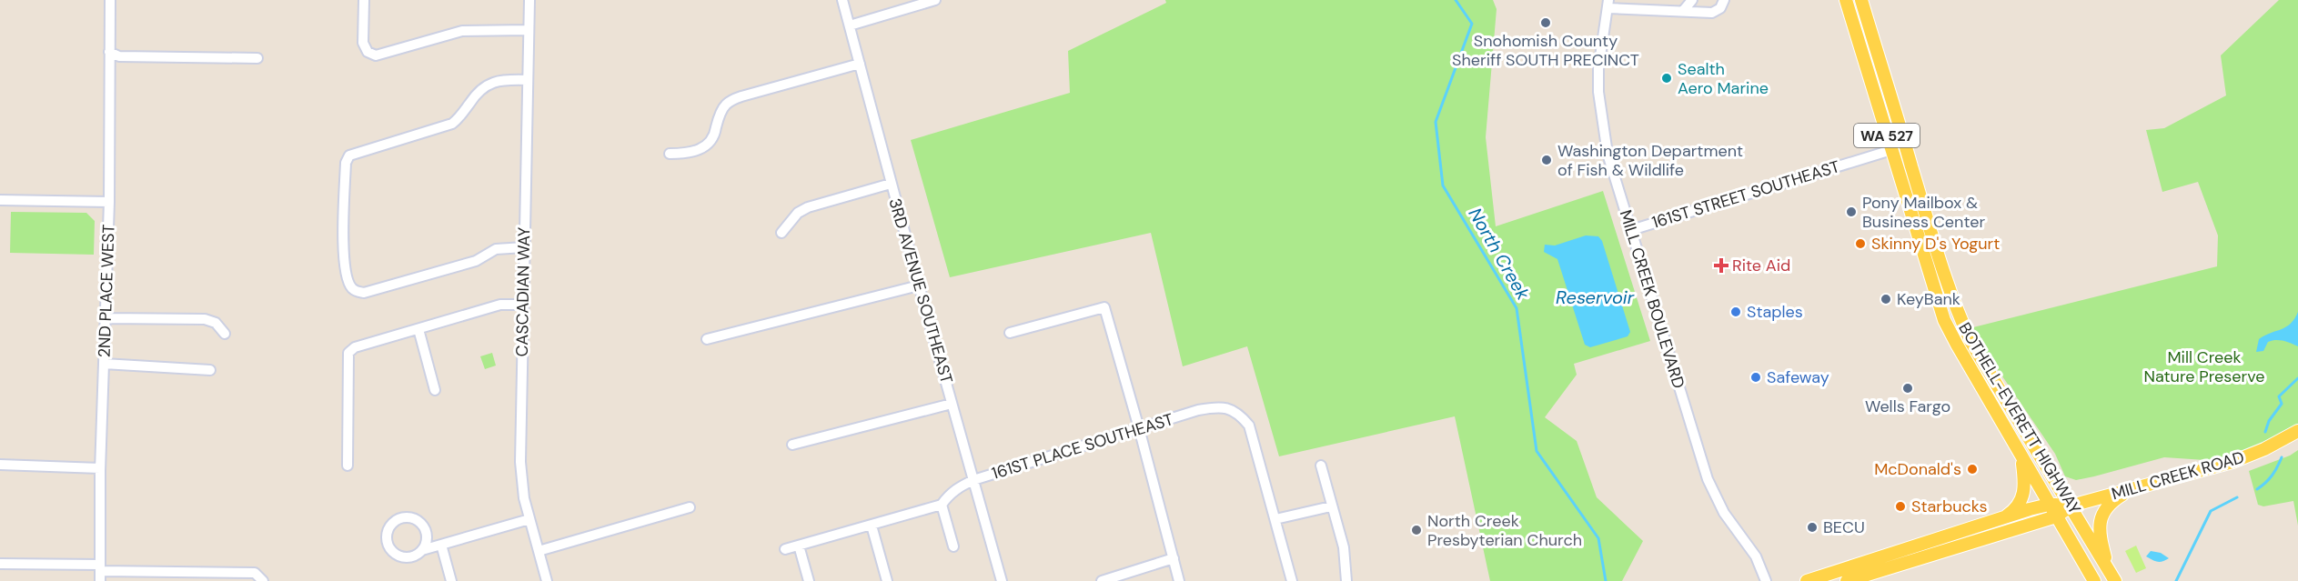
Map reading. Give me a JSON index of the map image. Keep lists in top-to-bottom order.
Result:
{
  "streets": {
    "main road": ["WA 527", "BOTHELL-EVERETT HIGHWAY", "MILL CREEK ROAD"],
    "street": [
      "161ST STREET SOUTHEAST",
      "2ND PLACE WEST",
      "3RD AVENUE SOUTHEAST",
      "CASCADIAN WAY",
      "MILL CREEK BOULEVARD",
      "161ST PLACE SOUTHEAST"
    ]
  },
  "crossings": [
    ["161ST STREET SOUTHEAST", "MILL CREEK BOULEVARD"],
    ["161ST STREET SOUTHEAST", "BOTHELL-EVERETT HIGHWAY"],
    ["3RD AVENUE SOUTHEAST", "161ST PLACE SOUTHEAST"],
    ["BOTHELL-EVERETT HIGHWAY", "MILL CREEK ROAD"]
  ],
  "water": ["North Creek", "Reservoir"],
  "parks": ["Mill Creek Nature Preserve"],
  "places": {
    "other": [
      "Snohomish County Sheriff SOUTH PRECINCT",
      "Sealth Aero Marine",
      "Washington Department of Fish & Wildlife",
      "Pony Mailbox & Business Center",
      "Skinny D's Yogurt",
      "KeyBank",
      "Staples",
      "Safeway",
      "Wells Fargo",
      "McDonald's",
      "Starbucks",
      "BECU",
      "North Creek Presbyterian Church"
    ],
    "health": ["Rite Aid"]
  }
}
